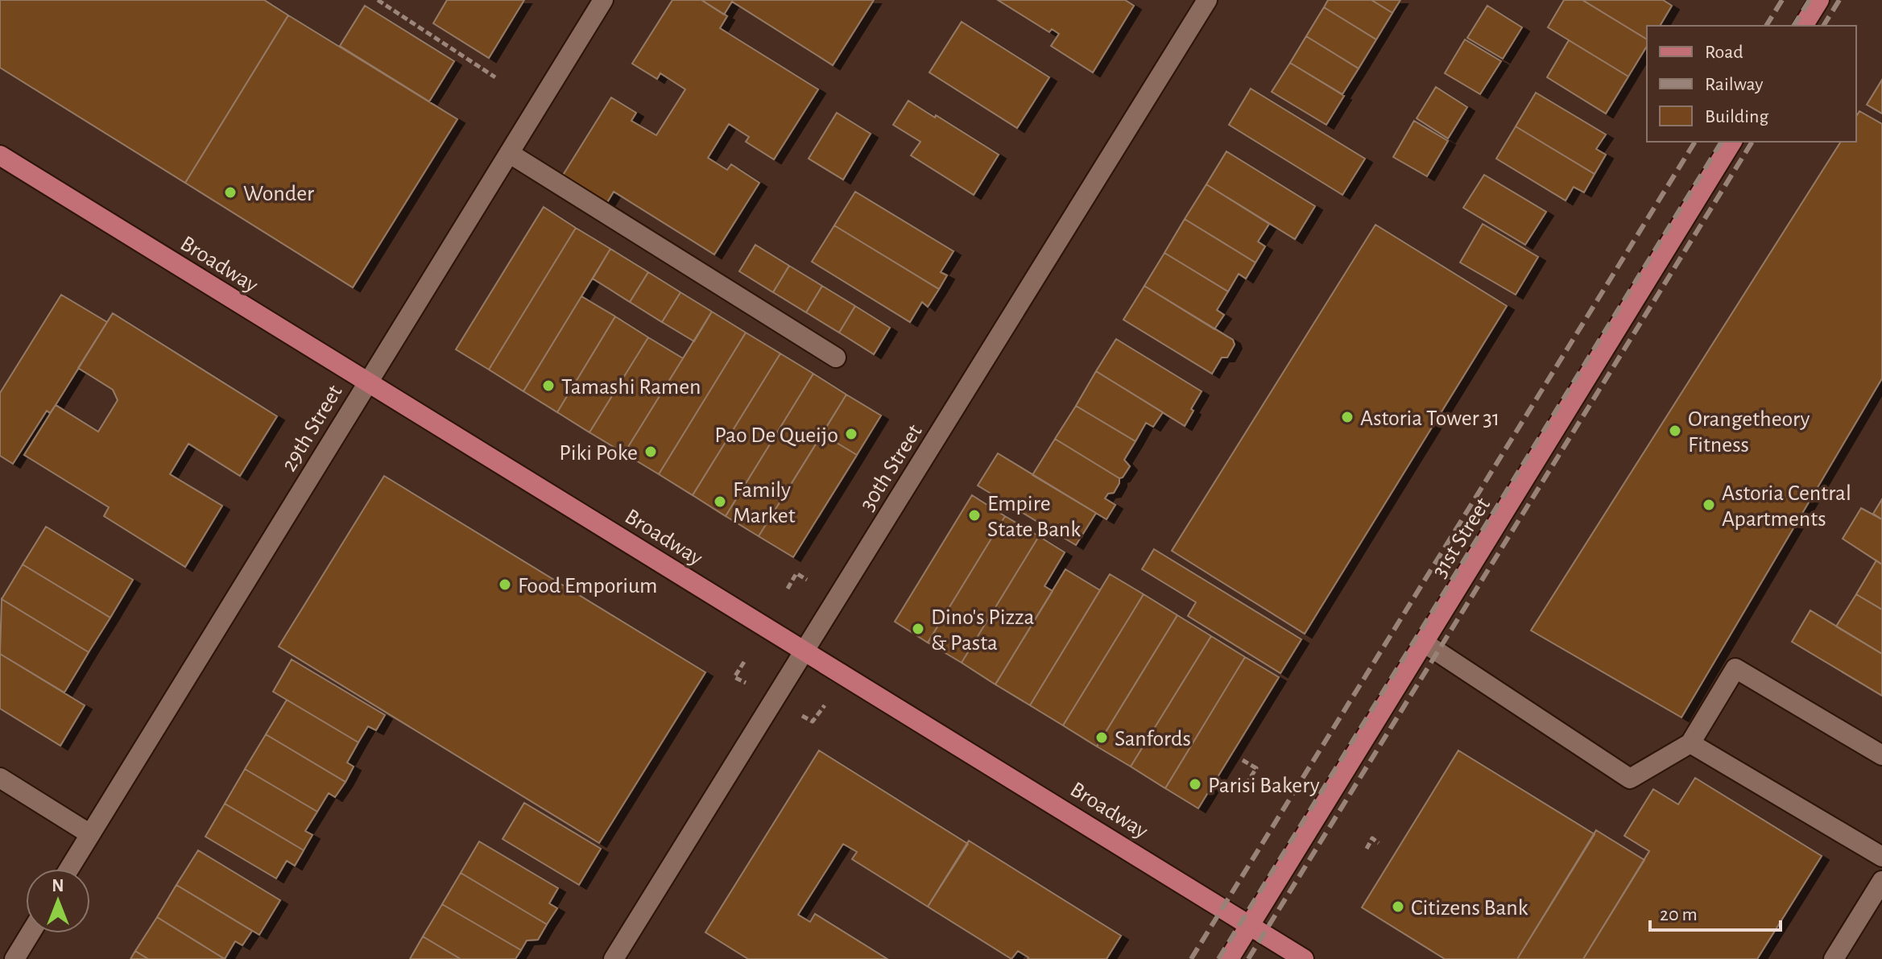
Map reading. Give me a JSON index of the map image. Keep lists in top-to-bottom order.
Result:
{
  "streets": {
    "main road": ["Broadway", "31st Street"],
    "street": ["29th Street", "30th Street"]
  },
  "crossings": [
    ["Broadway", "29th Street"],
    ["Broadway", "30th Street"],
    ["Broadway", "31st Street"]
  ],
  "places": [
    "Wonder",
    "Tamashi Ramen",
    "Astoria Tower 31",
    "Orangetheory Fitness",
    "Pao De Queijo",
    "Piki Poke",
    "Family Market",
    "Astoria Central Apartments",
    "Empire State Bank",
    "Food Emporium",
    "Dino's Pizza & Pasta",
    "Sanfords",
    "Parisi Bakery",
    "Citizens Bank"
  ],
  "legend": ["Road", "Railway", "Building"],
  "scale_bar": "20 m",
  "north": "top"
}
